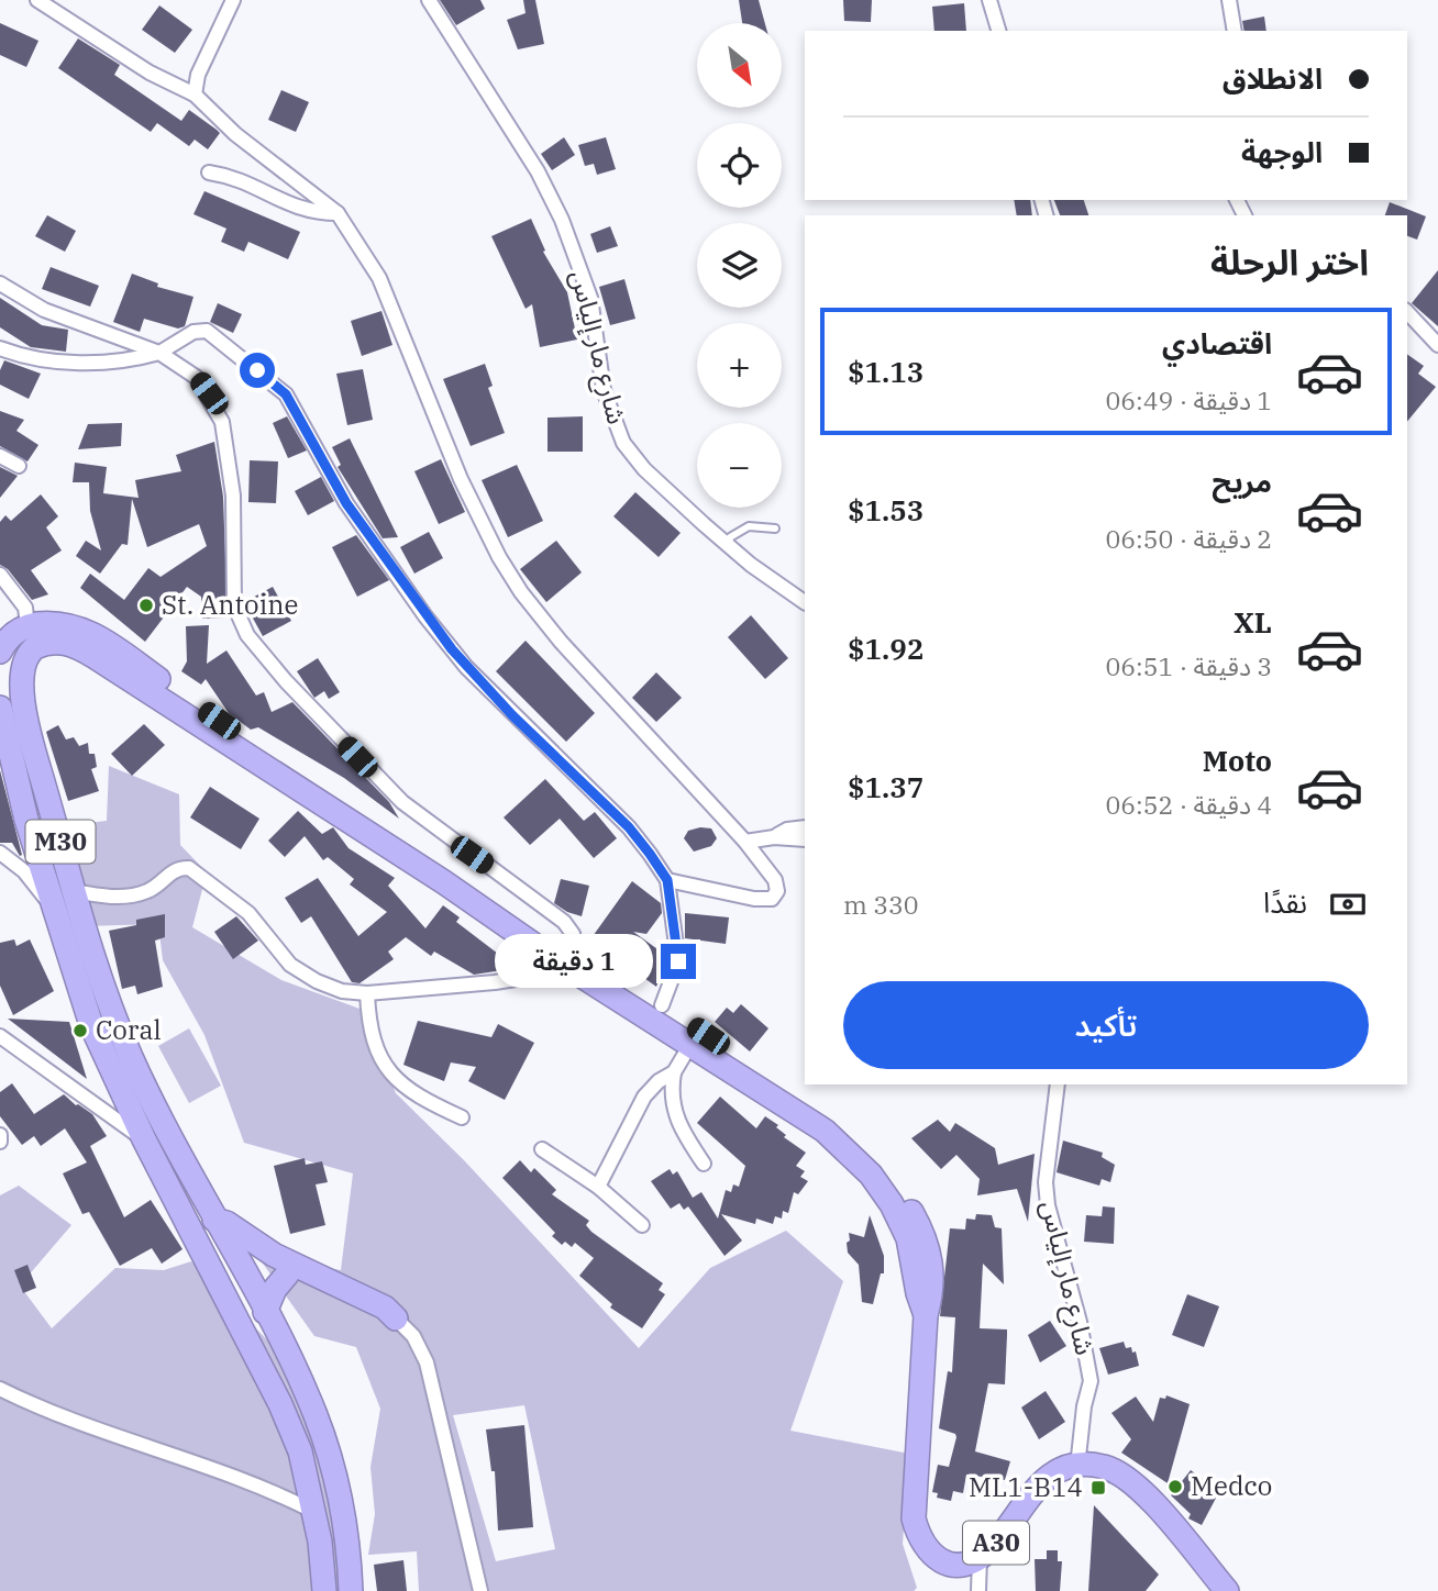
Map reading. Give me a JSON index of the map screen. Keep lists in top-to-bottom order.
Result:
{
  "streets": {
    "highway": ["M30", "A30"],
    "street": ["شارع مار إلياس"]
  },
  "crossings": [
    ["شارع مار إلياس", "A30"],
    ["M30", "A30"]
  ],
  "places": {
    "other": ["St. Antoine", "Coral", "Medco"],
    "transit": ["ML1-B14"]
  },
  "north": "bottom right",
  "page": {
    "map_buttons": ["+", "−"],
    "banner": ["الانطلاق", "الوجهة"],
    "heading": "اختر الرحلة",
    "list": [
      {
        "name": "اقتصادي",
        "note": "1 دقيقة · 06:49",
        "value": "$1.13"
      },
      {
        "name": "مريح",
        "note": "2 دقيقة · 06:50",
        "value": "$1.53"
      },
      {
        "name": "XL",
        "note": "3 دقيقة · 06:51",
        "value": "$1.92"
      },
      {
        "name": "Moto",
        "note": "4 دقيقة · 06:52",
        "value": "$1.37"
      }
    ],
    "pay": ["نقدًا", "330 m"],
    "bubble": "1 دقيقة",
    "buttons": "تأكيد"
  }
}
